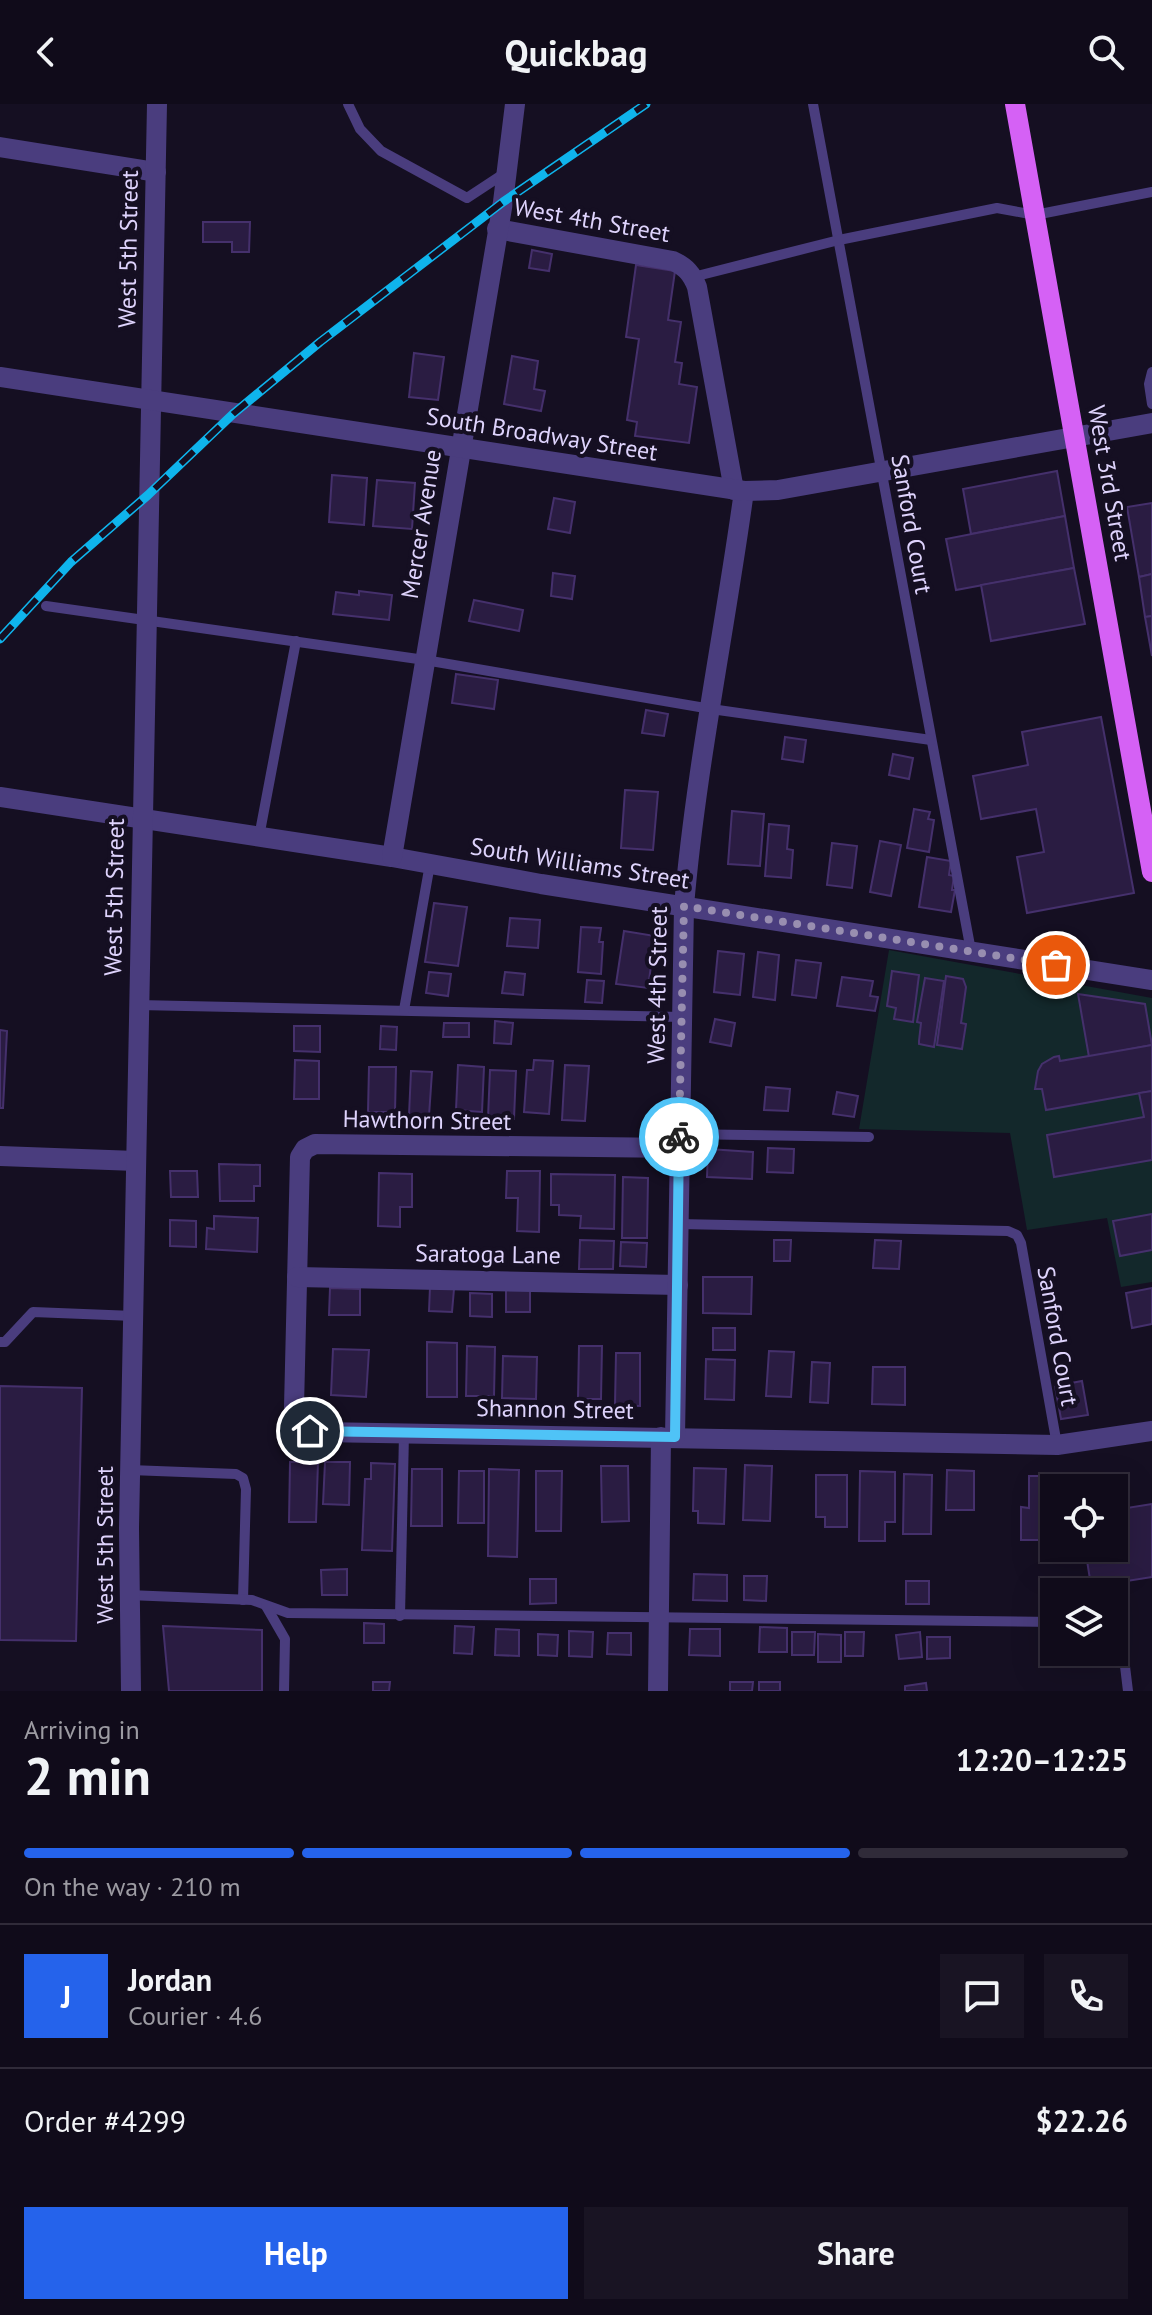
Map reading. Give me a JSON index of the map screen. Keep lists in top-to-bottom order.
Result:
{
  "streets": {
    "main road": ["West 3rd Street"],
    "street": [
      "West 4th Street",
      "West 5th Street",
      "South Broadway Street",
      "Mercer Avenue",
      "South Williams Street",
      "Hawthorn Street",
      "Saratoga Lane",
      "Shannon Street"
    ],
    "lane": ["Sanford Court"]
  },
  "crossings": [
    ["West 4th Street", "South Broadway Street"],
    ["West 4th Street", "Mercer Avenue"],
    ["West 4th Street", "Sanford Court"],
    ["West 4th Street", "South Williams Street"],
    ["West 4th Street", "Hawthorn Street"],
    ["West 4th Street", "Saratoga Lane"],
    ["West 4th Street", "Shannon Street"],
    ["West 5th Street", "South Broadway Street"],
    ["West 5th Street", "South Williams Street"],
    ["South Broadway Street", "West 3rd Street"],
    ["South Broadway Street", "Mercer Avenue"],
    ["South Broadway Street", "Sanford Court"],
    ["Mercer Avenue", "South Williams Street"],
    ["Sanford Court", "South Williams Street"],
    ["Sanford Court", "Shannon Street"],
    ["Hawthorn Street", "Saratoga Lane"],
    ["Hawthorn Street", "Shannon Street"],
    ["Saratoga Lane", "Shannon Street"]
  ],
  "page": {
    "header": "Quickbag",
    "heading": ["2 min", "Arriving in", "12:20–12:25"],
    "panel": [
      "Jordan",
      "Courier · 4.6",
      "Order #4299",
      "$22.26"
    ],
    "bar": "On the way · 210 m",
    "round": "J",
    "buttons": ["Help", "Share"]
  }
}
